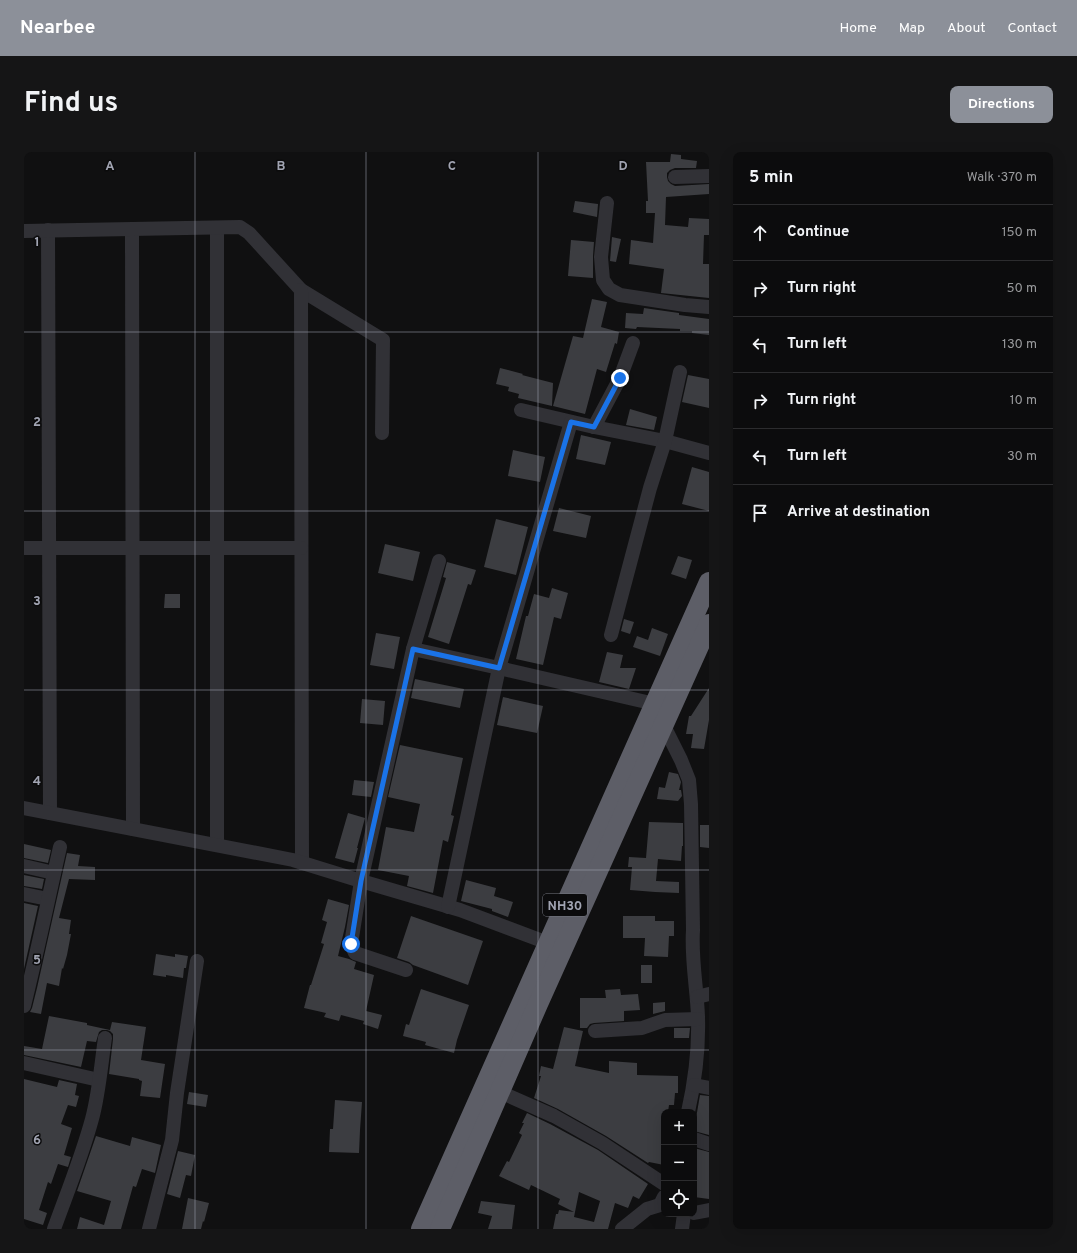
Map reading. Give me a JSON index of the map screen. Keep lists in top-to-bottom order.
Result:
{
  "streets": {
    "highway": ["NH30"]
  },
  "page": {
    "header": "Nearbee",
    "nav": [
      "Home",
      "Map",
      "About",
      "Contact"
    ],
    "title": "Find us",
    "buttons": "Directions",
    "heading": ["5 min", "Walk · 370 m"],
    "list": [
      ["Continue", "150 m"],
      ["Turn right", "50 m"],
      ["Turn left", "130 m"],
      ["Turn right", "10 m"],
      ["Turn left", "30 m"],
      "Arrive at destination"
    ],
    "map_buttons": ["+", "−"]
  },
  "grid": {
    "columns": [
      "A",
      "B",
      "C",
      "D"
    ],
    "rows": [
      "1",
      "2",
      "3",
      "4",
      "5",
      "6"
    ]
  }
}
